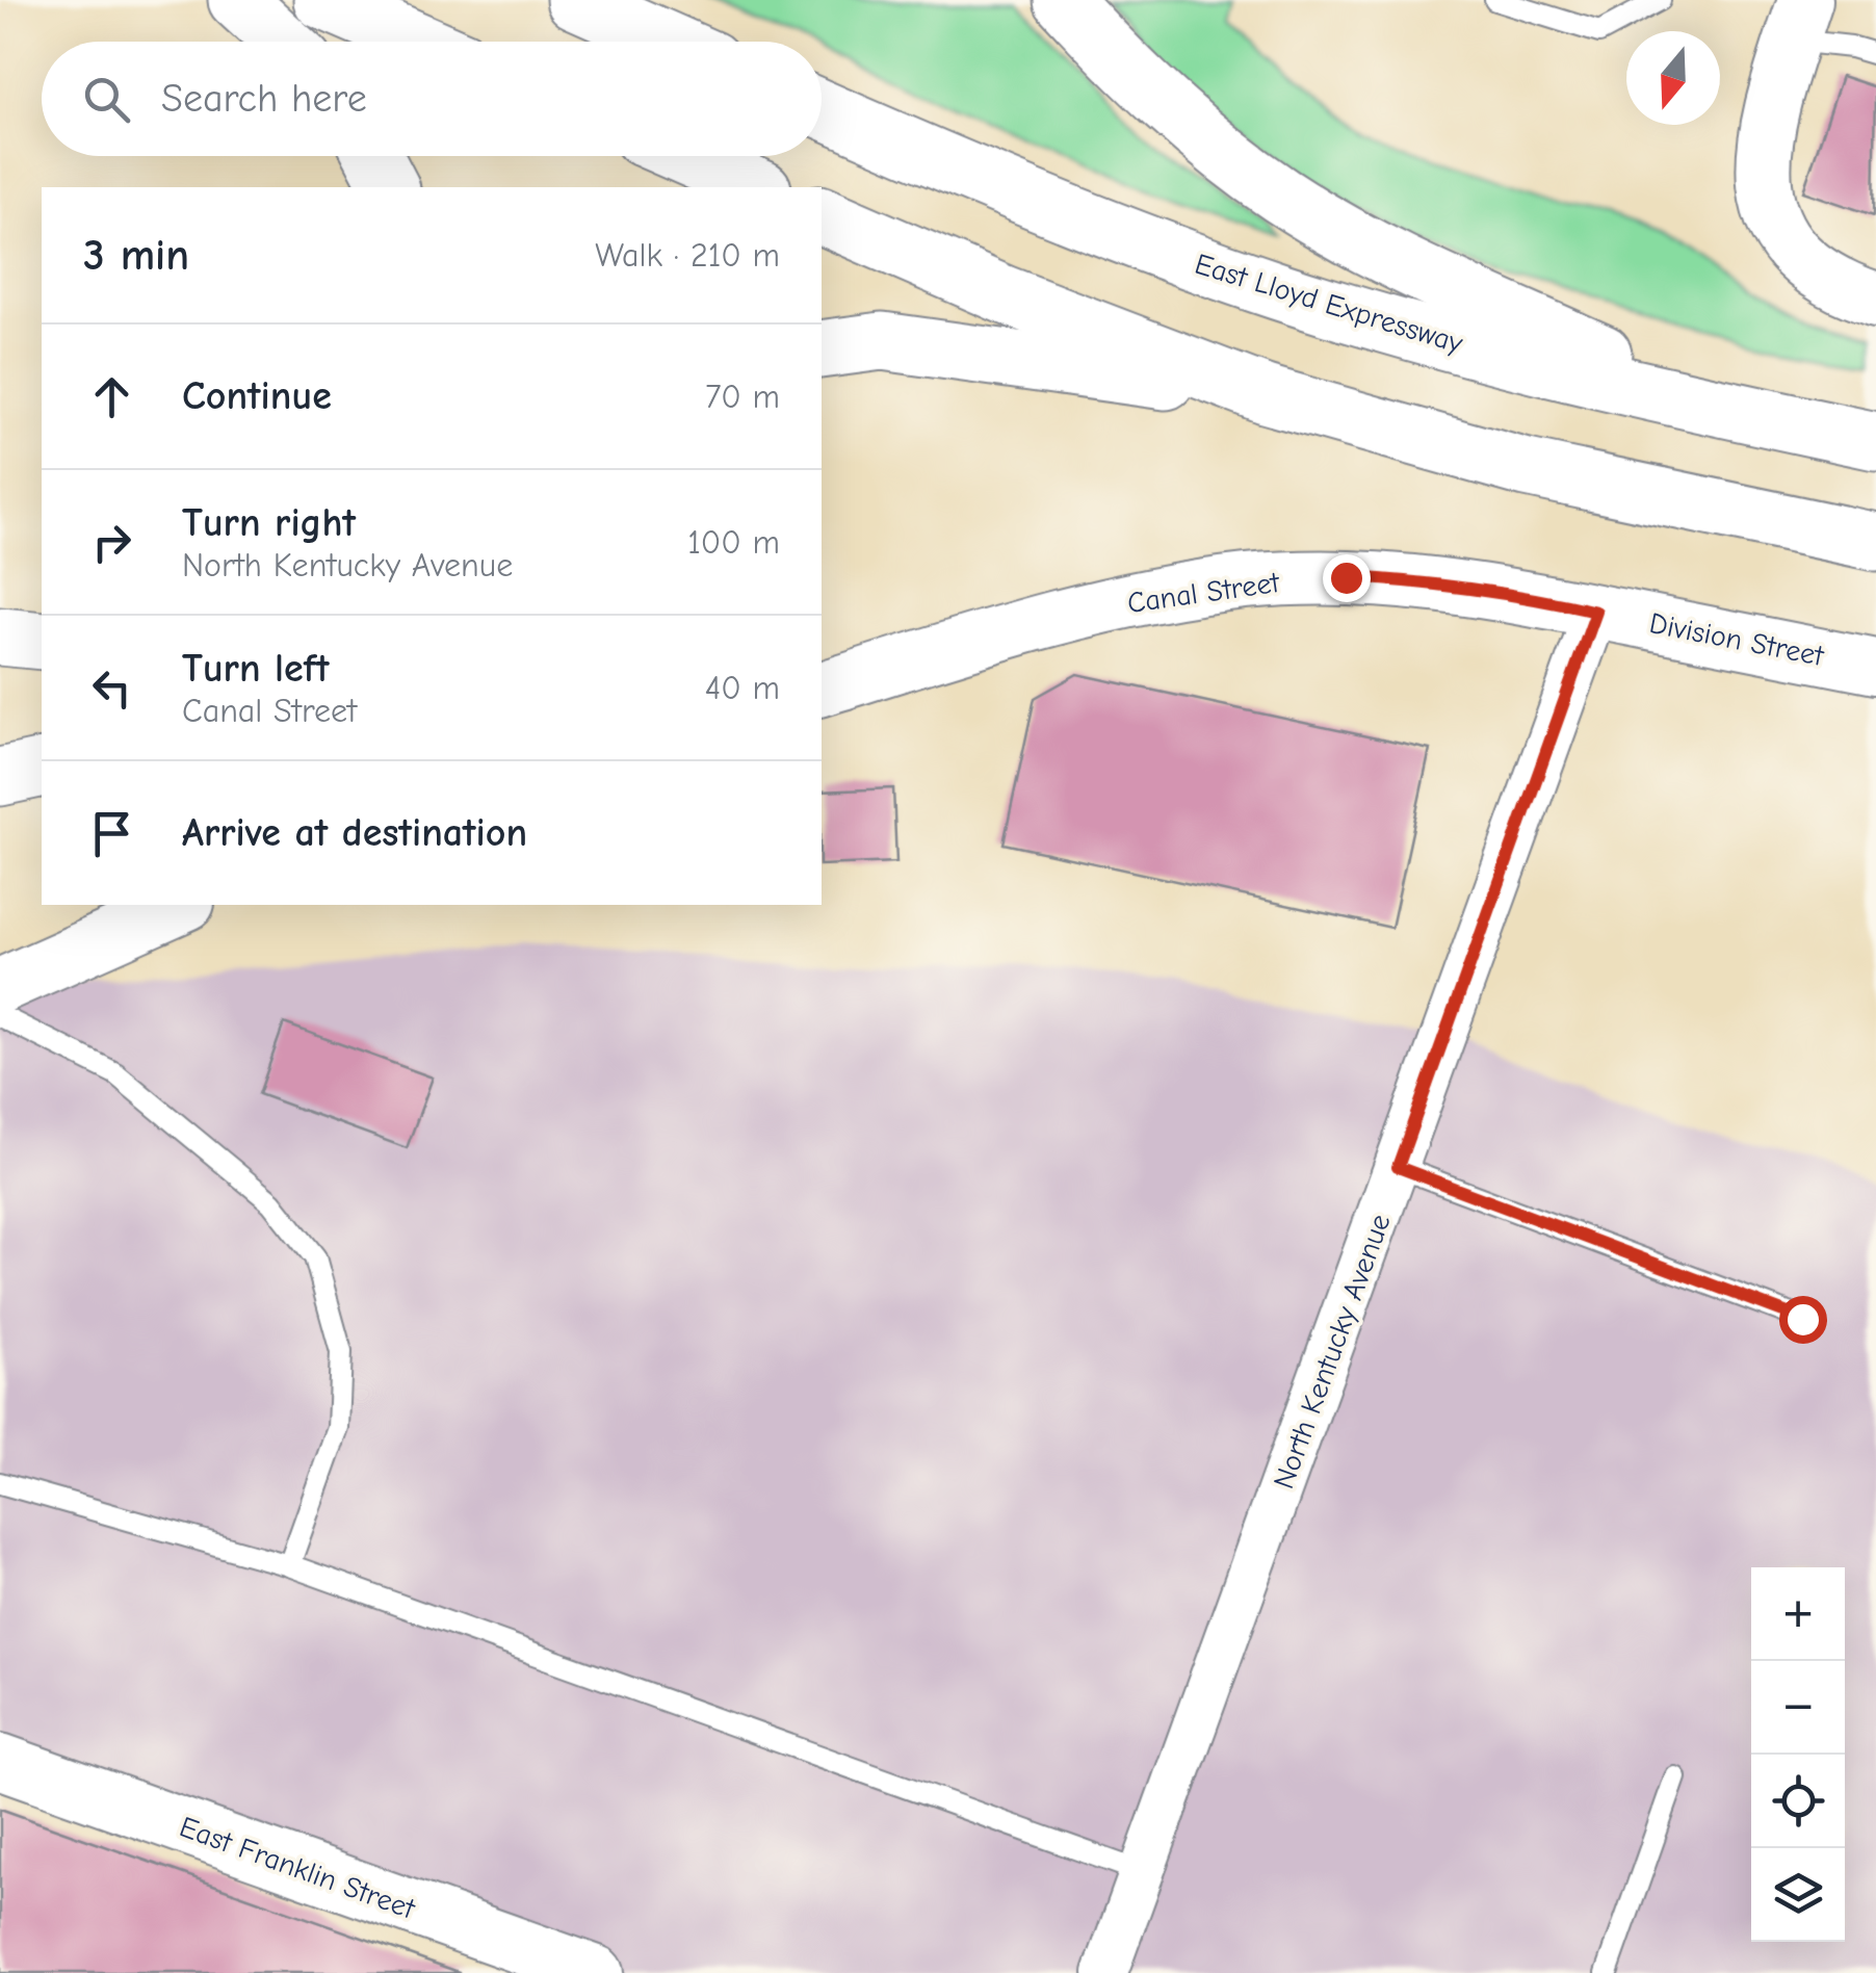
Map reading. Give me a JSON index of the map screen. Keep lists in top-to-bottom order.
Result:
{
  "streets": {
    "highway": ["East Lloyd Expressway"],
    "street": [
      "Canal Street",
      "Division Street",
      "North Kentucky Avenue",
      "East Franklin Street"
    ]
  },
  "crossings": [
    ["Canal Street", "Division Street"],
    ["Canal Street", "North Kentucky Avenue"],
    ["Division Street", "North Kentucky Avenue"]
  ],
  "north": "bottom",
  "page": {
    "search": "Search here",
    "heading": ["3 min", "Walk · 210 m"],
    "list": [
      ["Continue", "70 m"],
      ["Turn right", "North Kentucky Avenue", "100 m"],
      ["Turn left", "Canal Street", "40 m"],
      "Arrive at destination"
    ],
    "map_buttons": ["+", "−"]
  }
}
